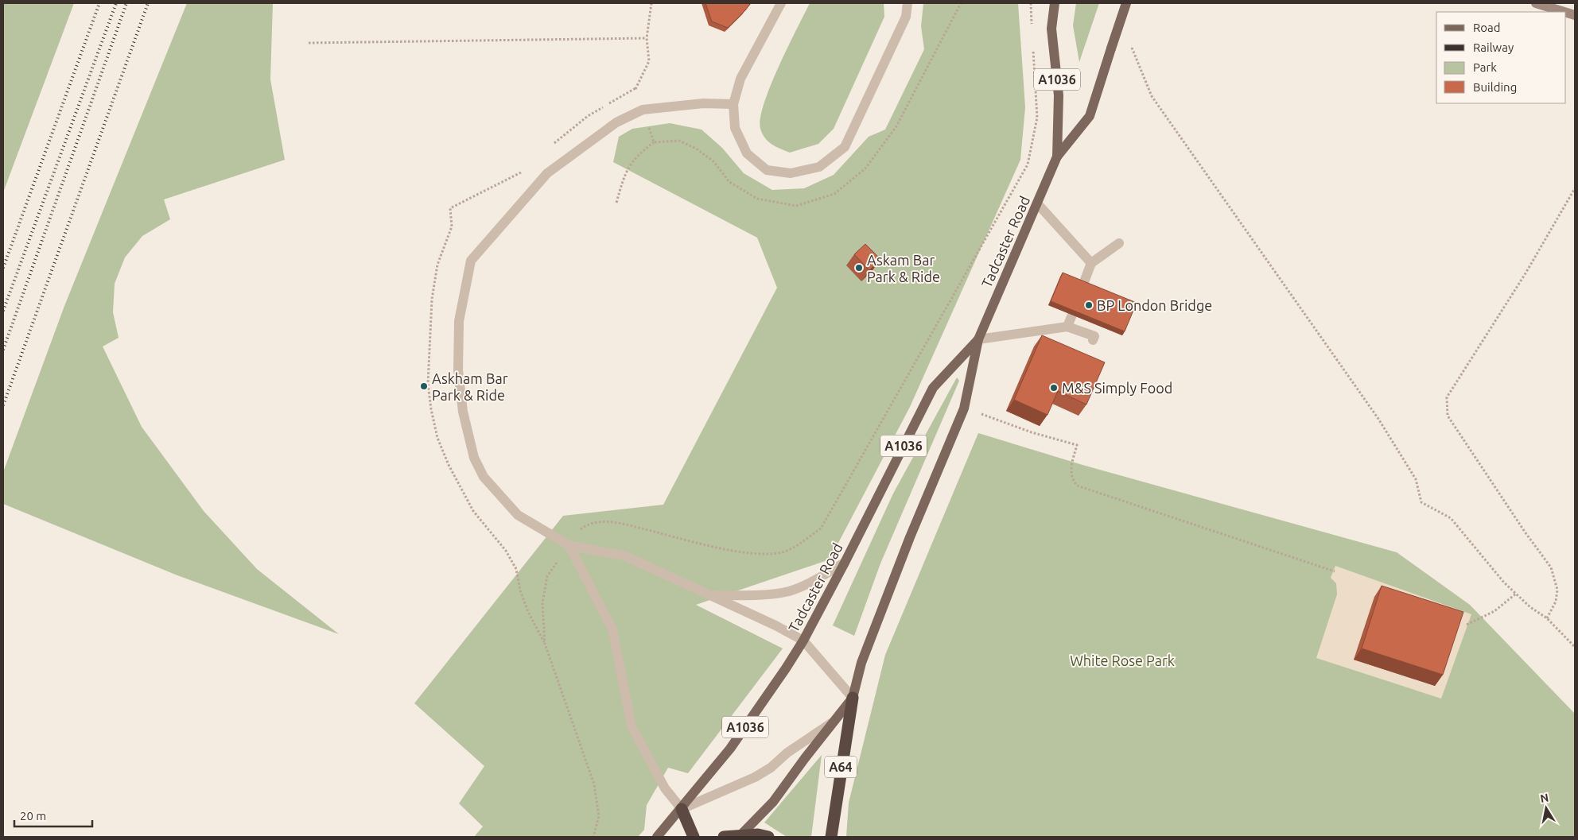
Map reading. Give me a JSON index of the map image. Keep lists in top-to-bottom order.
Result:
{
  "streets": {
    "highway": ["A64"],
    "main road": ["A1036", "Tadcaster Road"]
  },
  "crossings": [
    ["Tadcaster Road", "A64"]
  ],
  "parks": ["White Rose Park"],
  "places": [
    "Askam Bar Park & Ride",
    "BP London Bridge",
    "Askham Bar Park & Ride",
    "M&S Simply Food"
  ],
  "legend": [
    "Road",
    "Railway",
    "Park",
    "Building"
  ],
  "scale_bar": "20 m",
  "north": "top"
}
